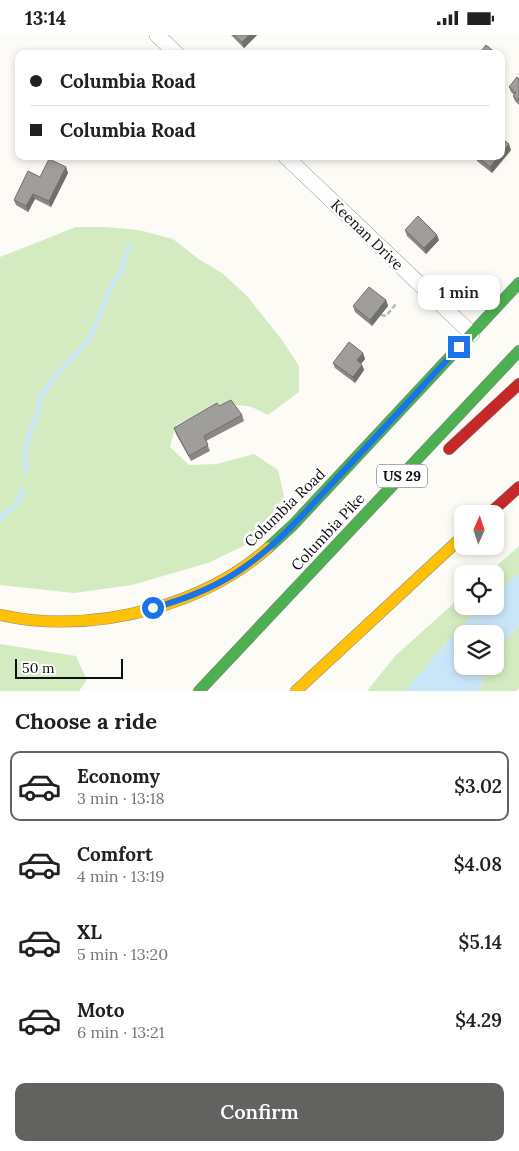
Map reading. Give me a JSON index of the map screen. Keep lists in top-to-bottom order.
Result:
{
  "streets": {
    "main road": ["US 29", "Columbia Road", "Columbia Pike"],
    "street": ["Keenan Drive"]
  },
  "crossings": [
    ["Keenan Drive", "Columbia Road"]
  ],
  "scale_bar": "50 m",
  "north": "top",
  "page": {
    "status": "13:14",
    "banner": ["Columbia Road", "Columbia Road"],
    "bubble": "1 min",
    "scale": "50 m",
    "heading": "Choose a ride",
    "list": [
      {
        "name": "Economy",
        "note": "3 min · 13:18",
        "value": "$3.02"
      },
      {
        "name": "Comfort",
        "note": "4 min · 13:19",
        "value": "$4.08"
      },
      {
        "name": "XL",
        "note": "5 min · 13:20",
        "value": "$5.14"
      },
      {
        "name": "Moto",
        "note": "6 min · 13:21",
        "value": "$4.29"
      }
    ],
    "buttons": "Confirm"
  }
}
